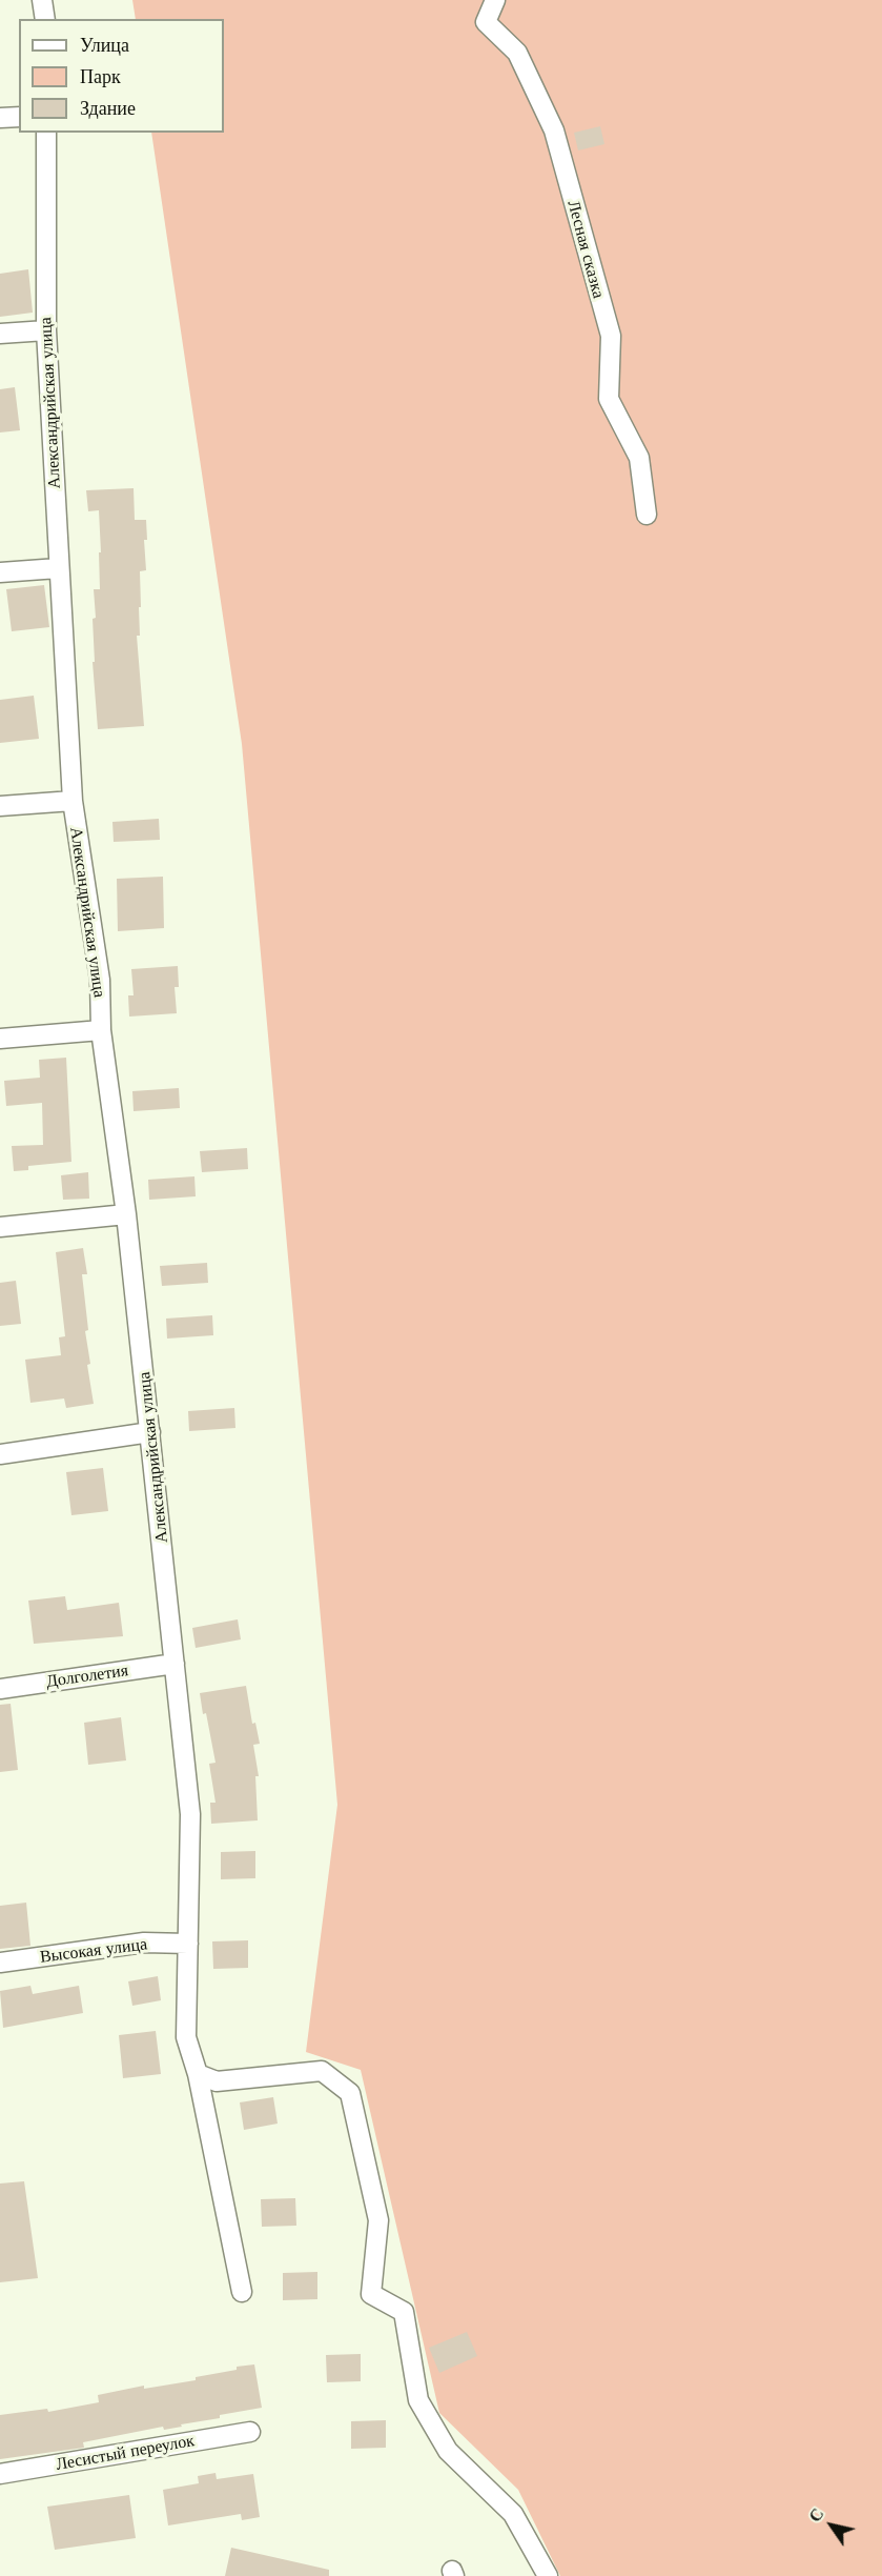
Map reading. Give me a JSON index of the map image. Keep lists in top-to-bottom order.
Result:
{
  "streets": {
    "street": [
      "Лесная сказка",
      "Александрийская улица",
      "Долголетия",
      "Высокая улица",
      "Лесистый переулок"
    ]
  },
  "crossings": [
    ["Александрийская улица", "Долголетия"],
    ["Александрийская улица", "Высокая улица"]
  ],
  "legend": ["Улица", "Парк", "Здание"],
  "north": "top left"
}
